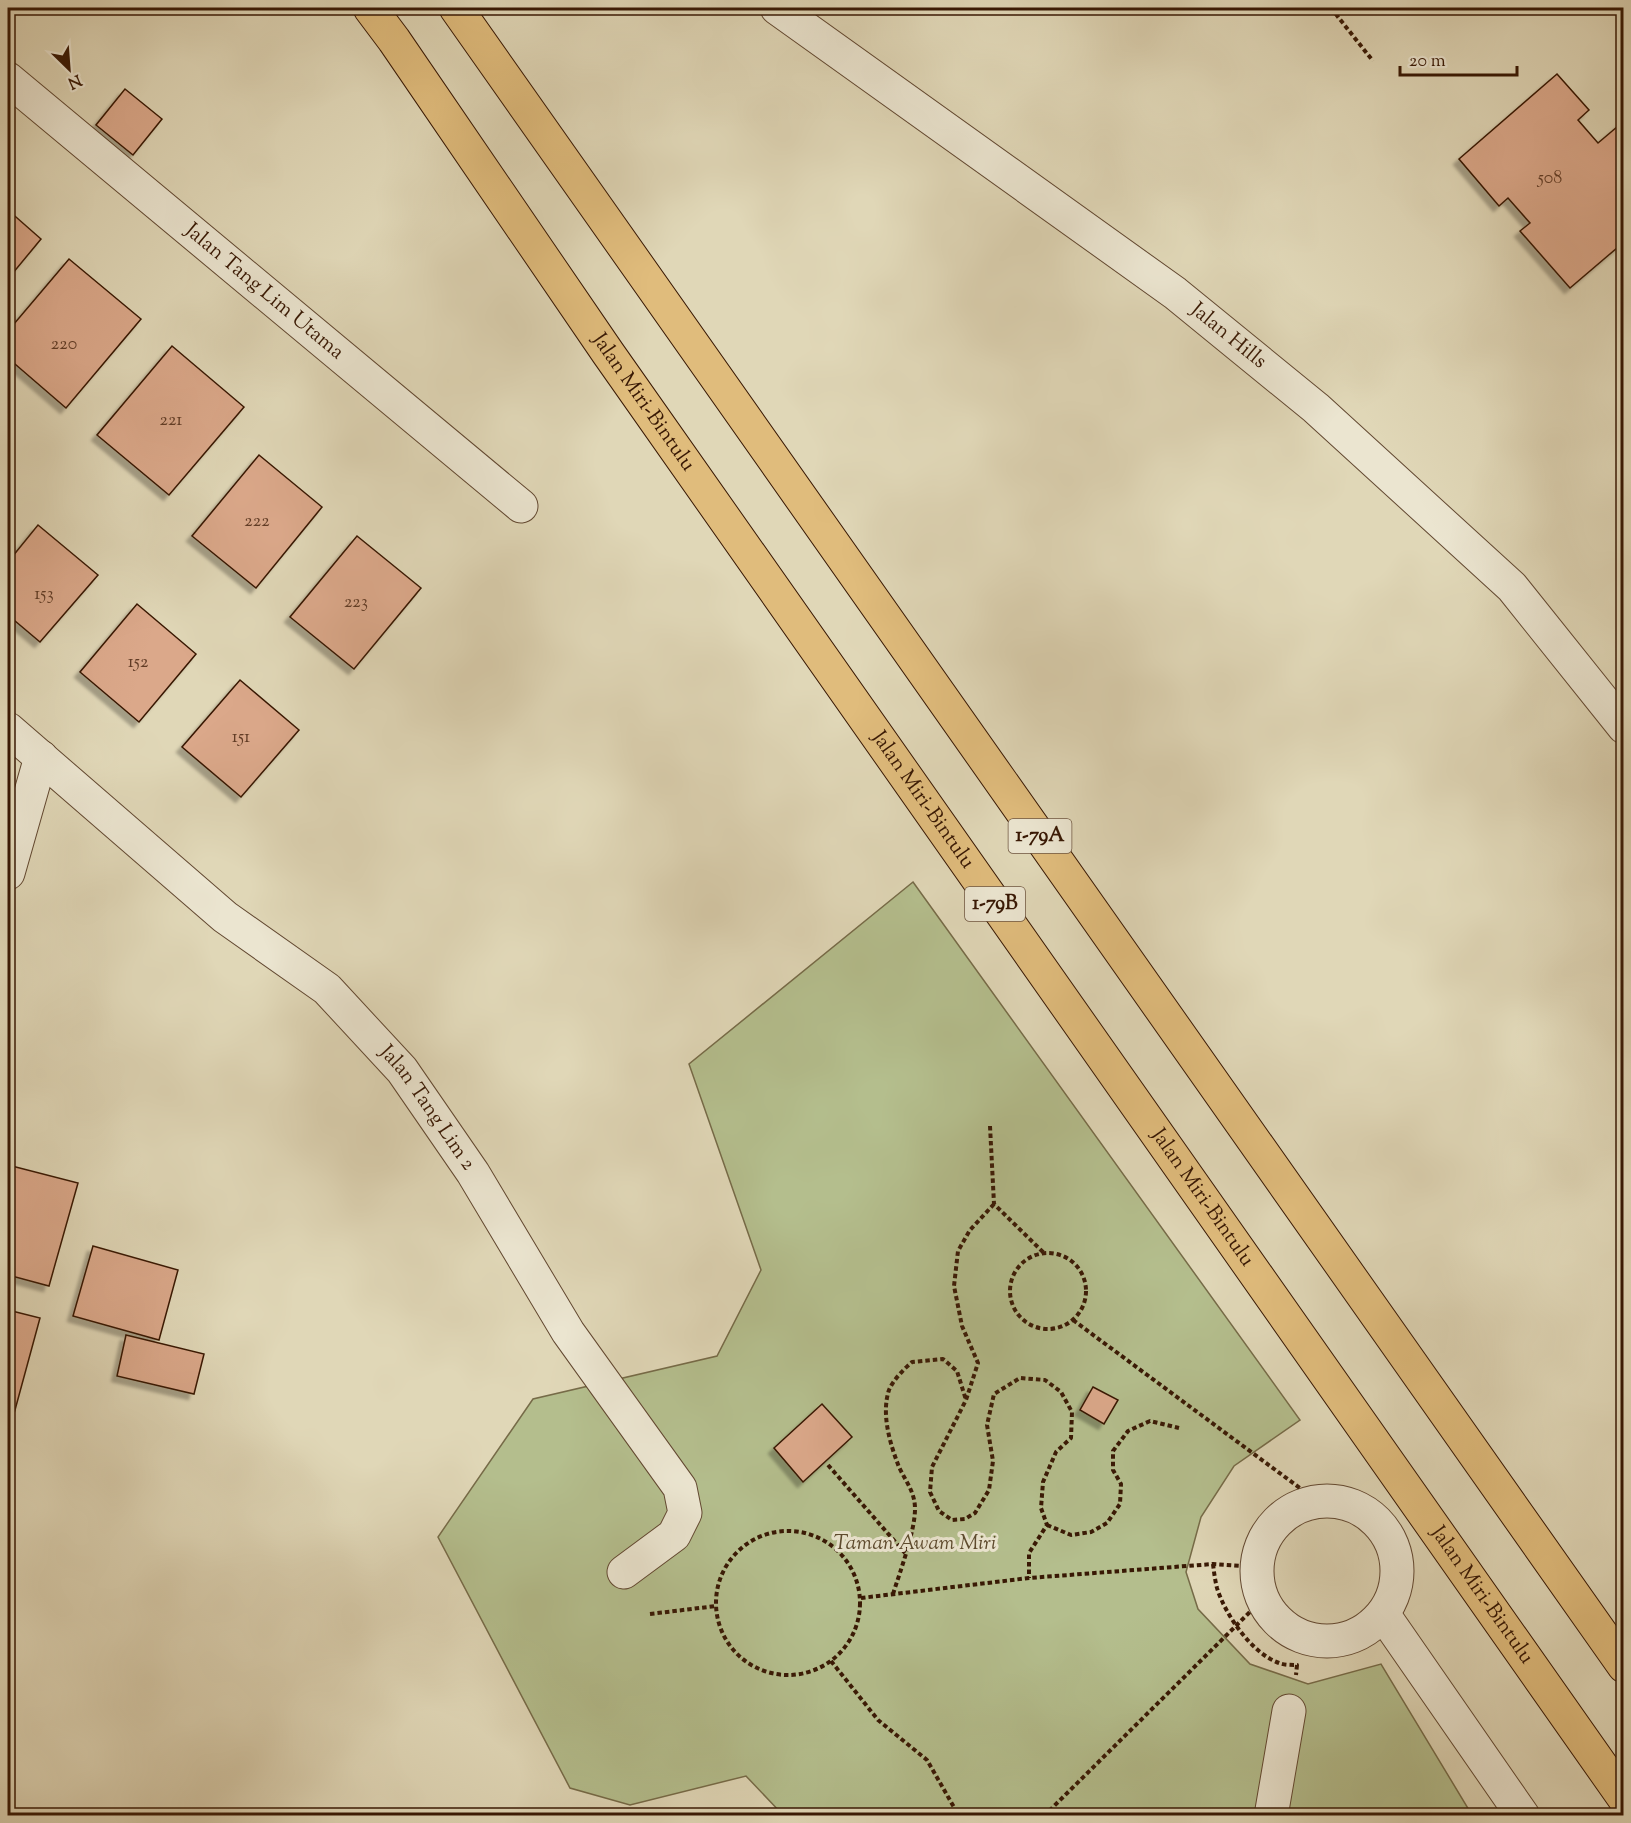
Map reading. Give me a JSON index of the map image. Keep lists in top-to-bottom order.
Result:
{
  "streets": {
    "highway": ["Jalan Miri-Bintulu", "1-79A", "1-79B"],
    "street": ["Jalan Tang Lim Utama", "Jalan Hills", "Jalan Tang Lim 2"]
  },
  "parks": ["Taman Awam Miri"],
  "house_numbers": [
    "508",
    "220",
    "221",
    "222",
    "153",
    "223",
    "152",
    "151"
  ],
  "scale_bar": "20 m",
  "north": "bottom right"
}
